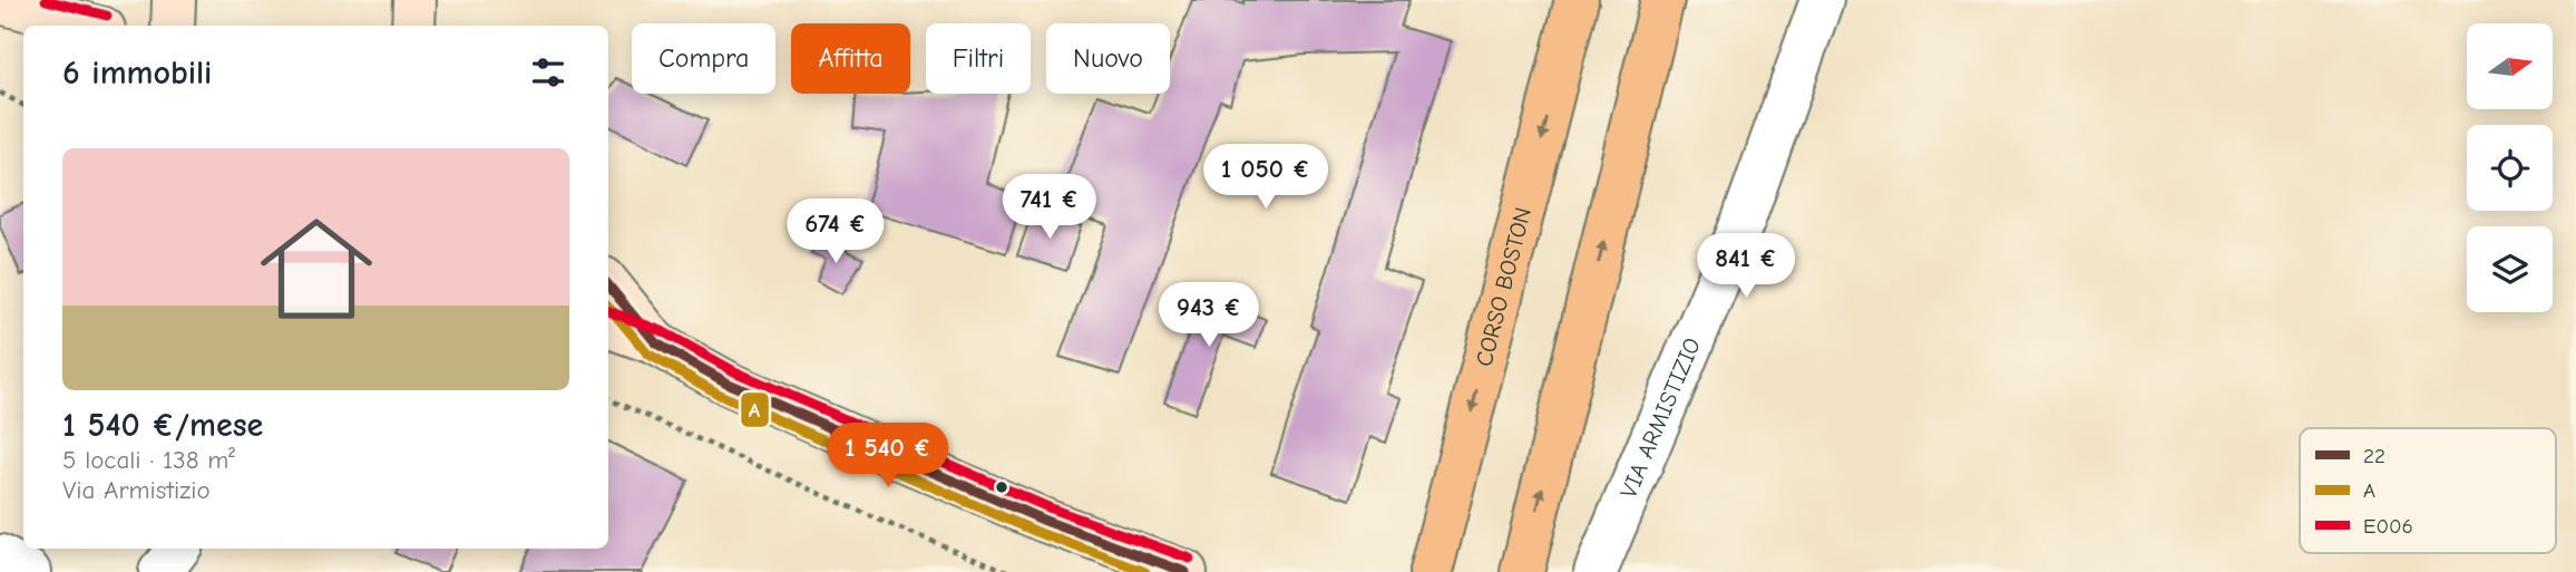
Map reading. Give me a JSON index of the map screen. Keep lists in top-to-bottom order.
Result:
{
  "streets": {
    "highway": ["CORSO BOSTON"],
    "street": ["VIA ARMISTIZIO"]
  },
  "lines": ["transit line E006", "transit line 22", "transit line A"],
  "legend": ["22", "A", "E006"],
  "north": "right",
  "page": {
    "chip": [
      "Compra",
      "Affitta",
      "Filtri",
      "Nuovo"
    ],
    "heading": "6 immobili",
    "list": [
      {
        "name": "1 540 €/mese",
        "note": "5 locali · 138 m² · Via Armistizio"
      }
    ],
    "price": [
      "1 050 €",
      "741 €",
      "674 €",
      "841 €",
      "943 €",
      "1 540 €"
    ]
  }
}
